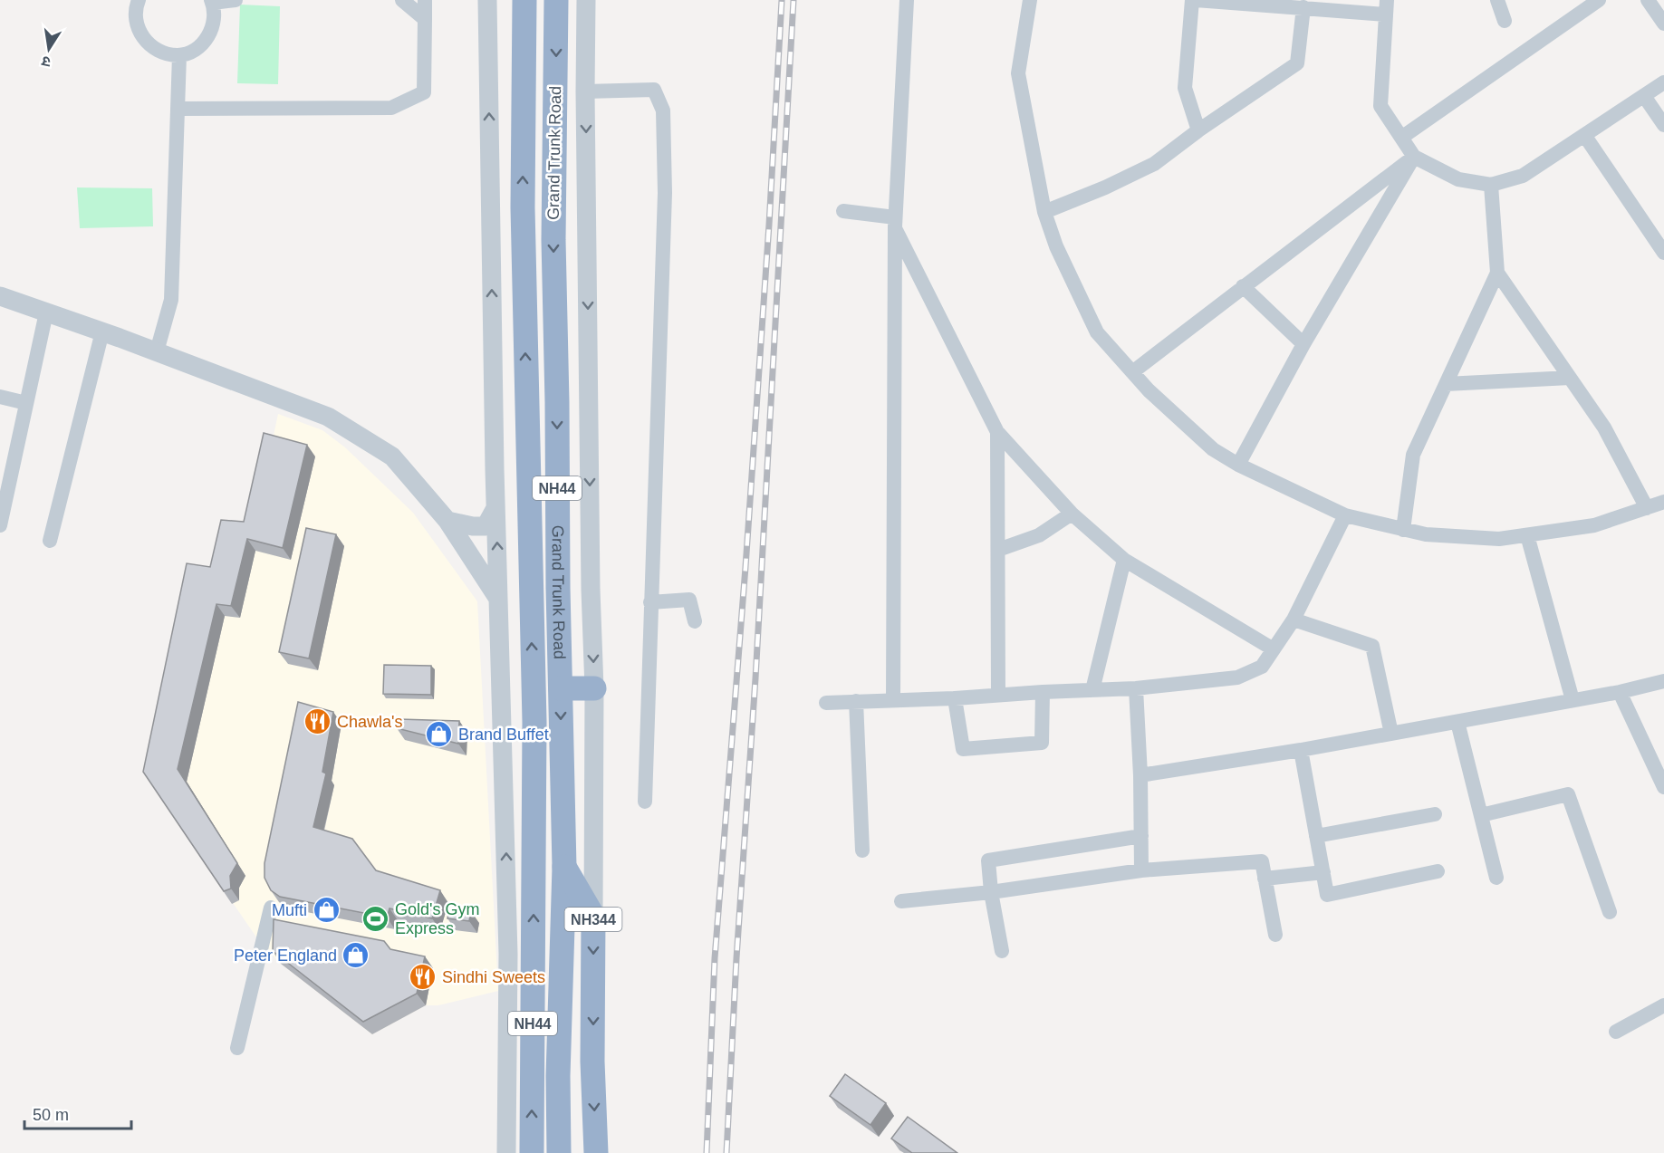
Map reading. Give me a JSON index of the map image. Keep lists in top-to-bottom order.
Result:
{
  "streets": {
    "highway": ["Grand Trunk Road", "NH44", "NH344"]
  },
  "crossings": [
    ["Grand Trunk Road", "NH344"]
  ],
  "places": {
    "restaurant": ["Chawla's", "Sindhi Sweets"],
    "shop": ["Brand Buffet", "Mufti", "Peter England"],
    "sports": ["Gold's Gym Express"]
  },
  "scale_bar": "50 m",
  "north": "bottom"
}
